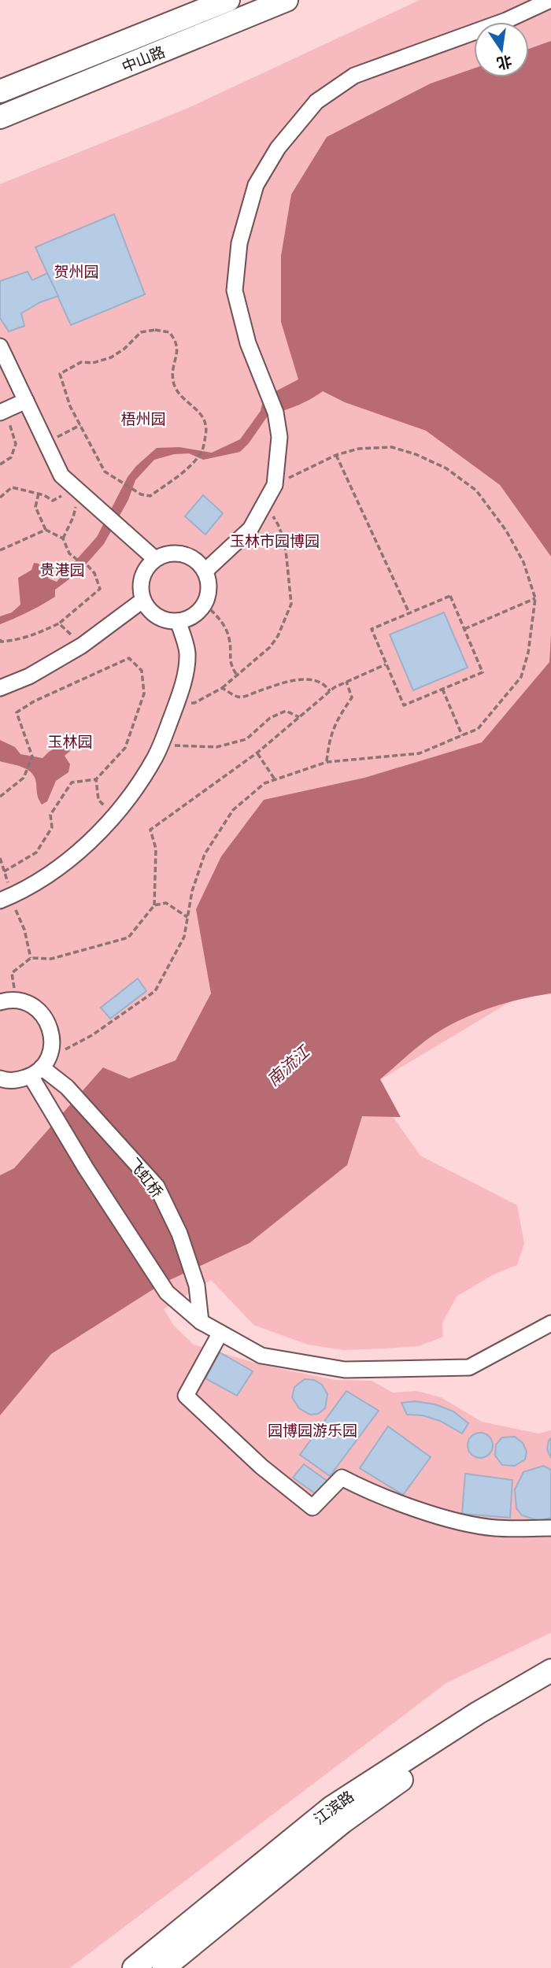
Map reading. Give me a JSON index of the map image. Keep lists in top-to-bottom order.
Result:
{
  "streets": {
    "main road": ["中山路", "江滨路"],
    "street": ["飞虹桥"]
  },
  "water": ["南流江"],
  "parks": [
    "贺州园",
    "梧州园",
    "玉林市园博园",
    "贵港园",
    "玉林园",
    "园博园游乐园"
  ],
  "north": "bottom"
}
